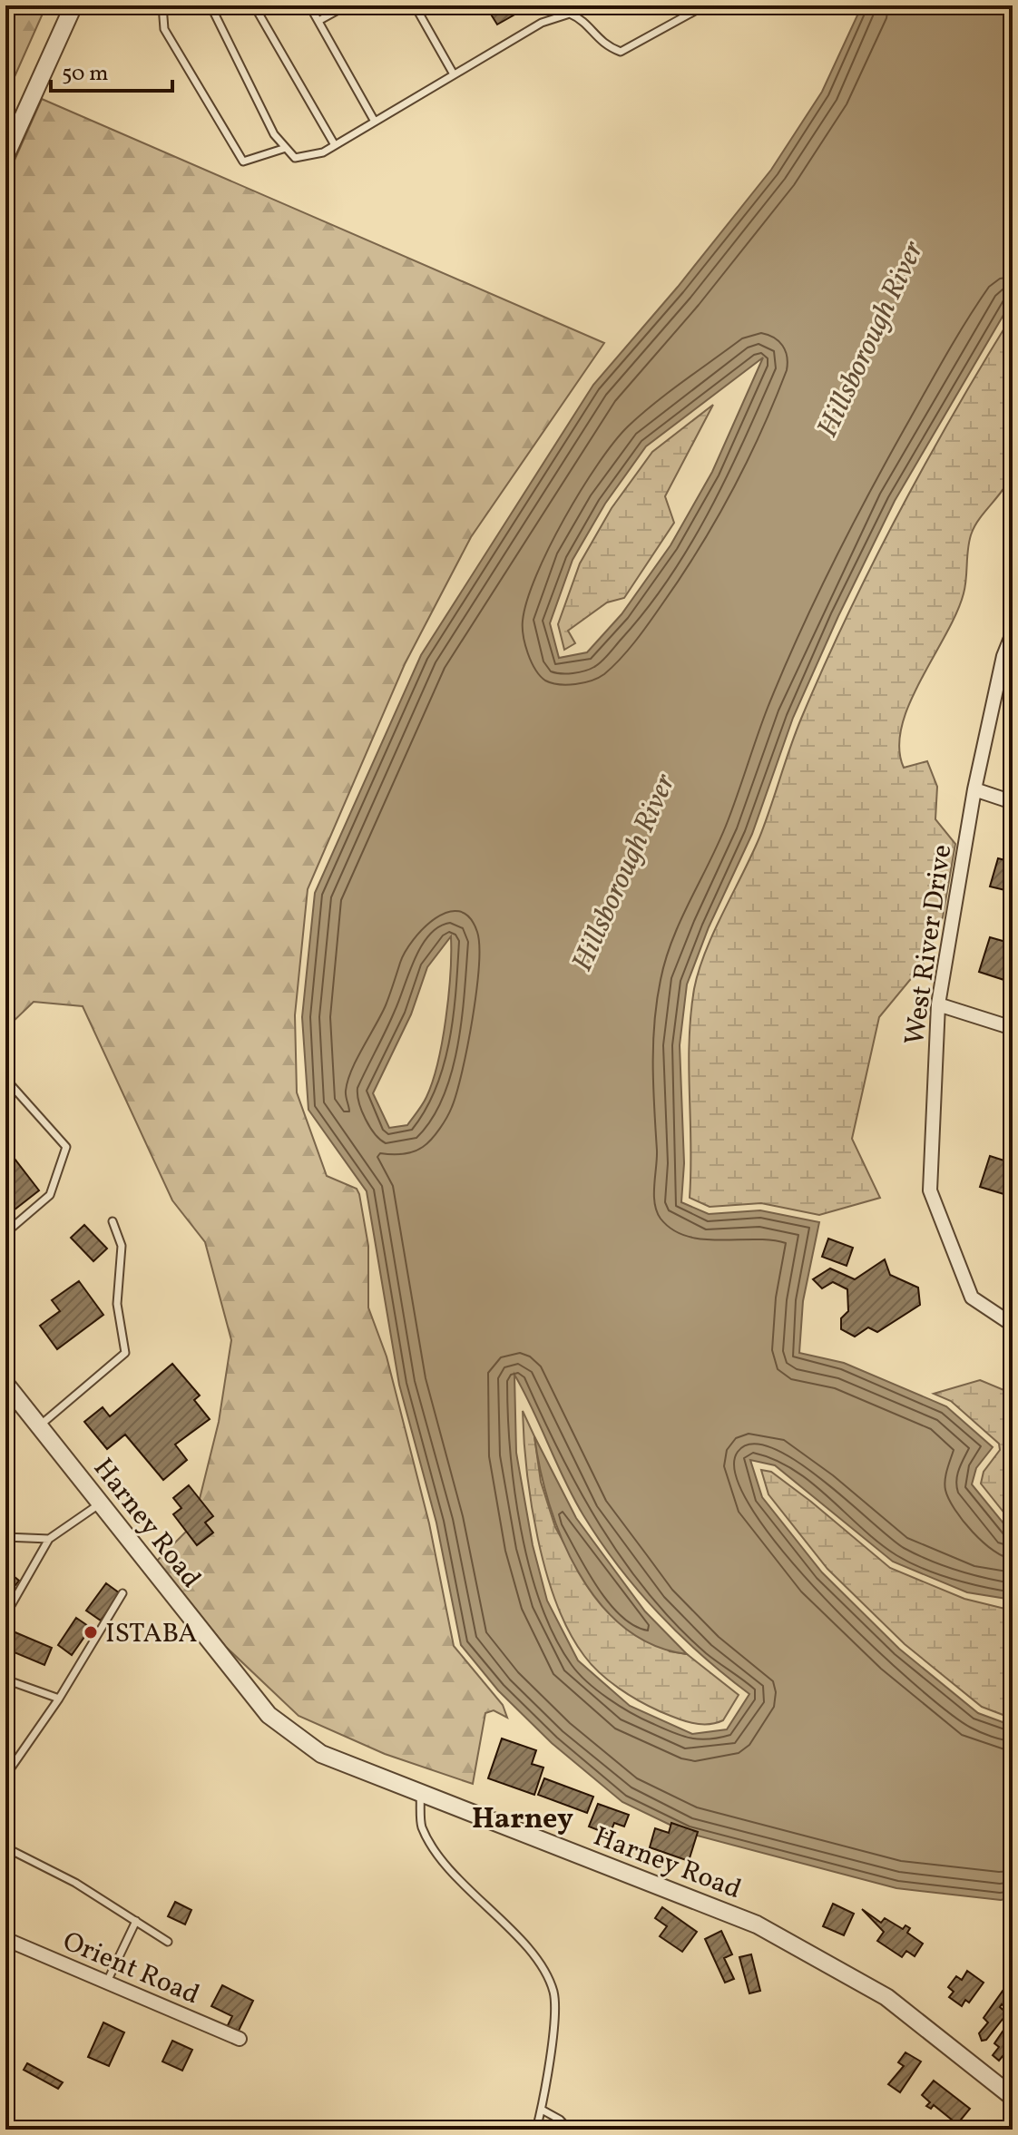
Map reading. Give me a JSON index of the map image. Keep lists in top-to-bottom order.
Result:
{
  "streets": {
    "street": ["West River Drive", "Harney Road", "Orient Road"]
  },
  "districts": ["Harney"],
  "water": ["Hillsborough River"],
  "places": ["ISTABA"],
  "scale_bar": "50 m"
}
